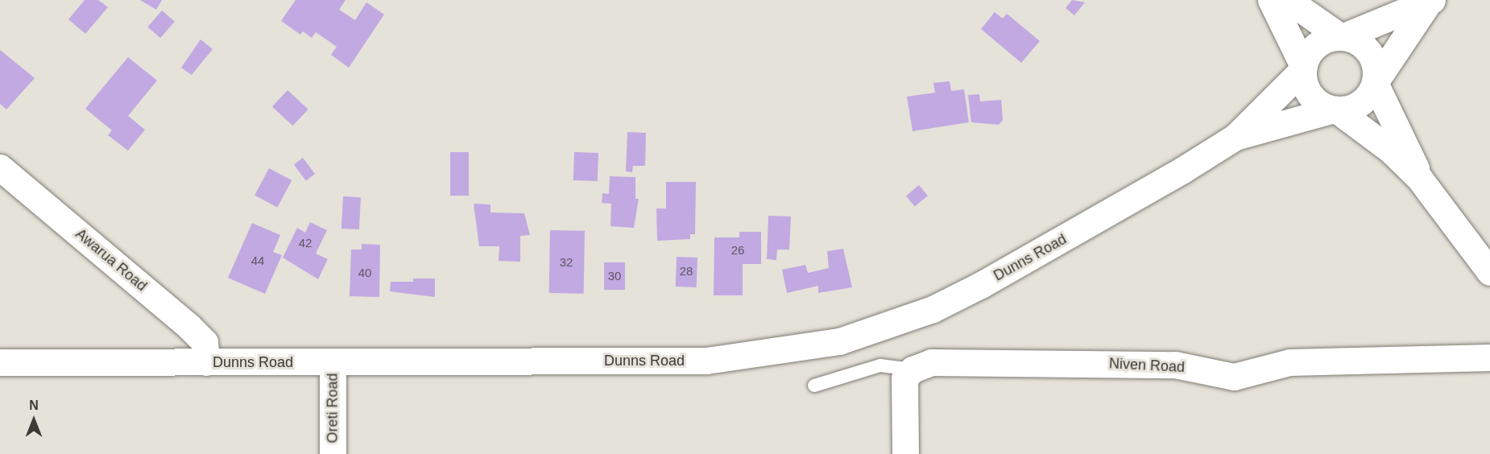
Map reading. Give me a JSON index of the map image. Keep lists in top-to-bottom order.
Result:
{
  "streets": {
    "main road": [
      "Dunns Road",
      "Awarua Road",
      "Niven Road",
      "Oreti Road"
    ]
  },
  "crossings": [
    ["Dunns Road", "Awarua Road"],
    ["Dunns Road", "Oreti Road"]
  ],
  "house_numbers": [
    "42",
    "26",
    "44",
    "32",
    "28",
    "40",
    "30"
  ],
  "north": "top"
}
